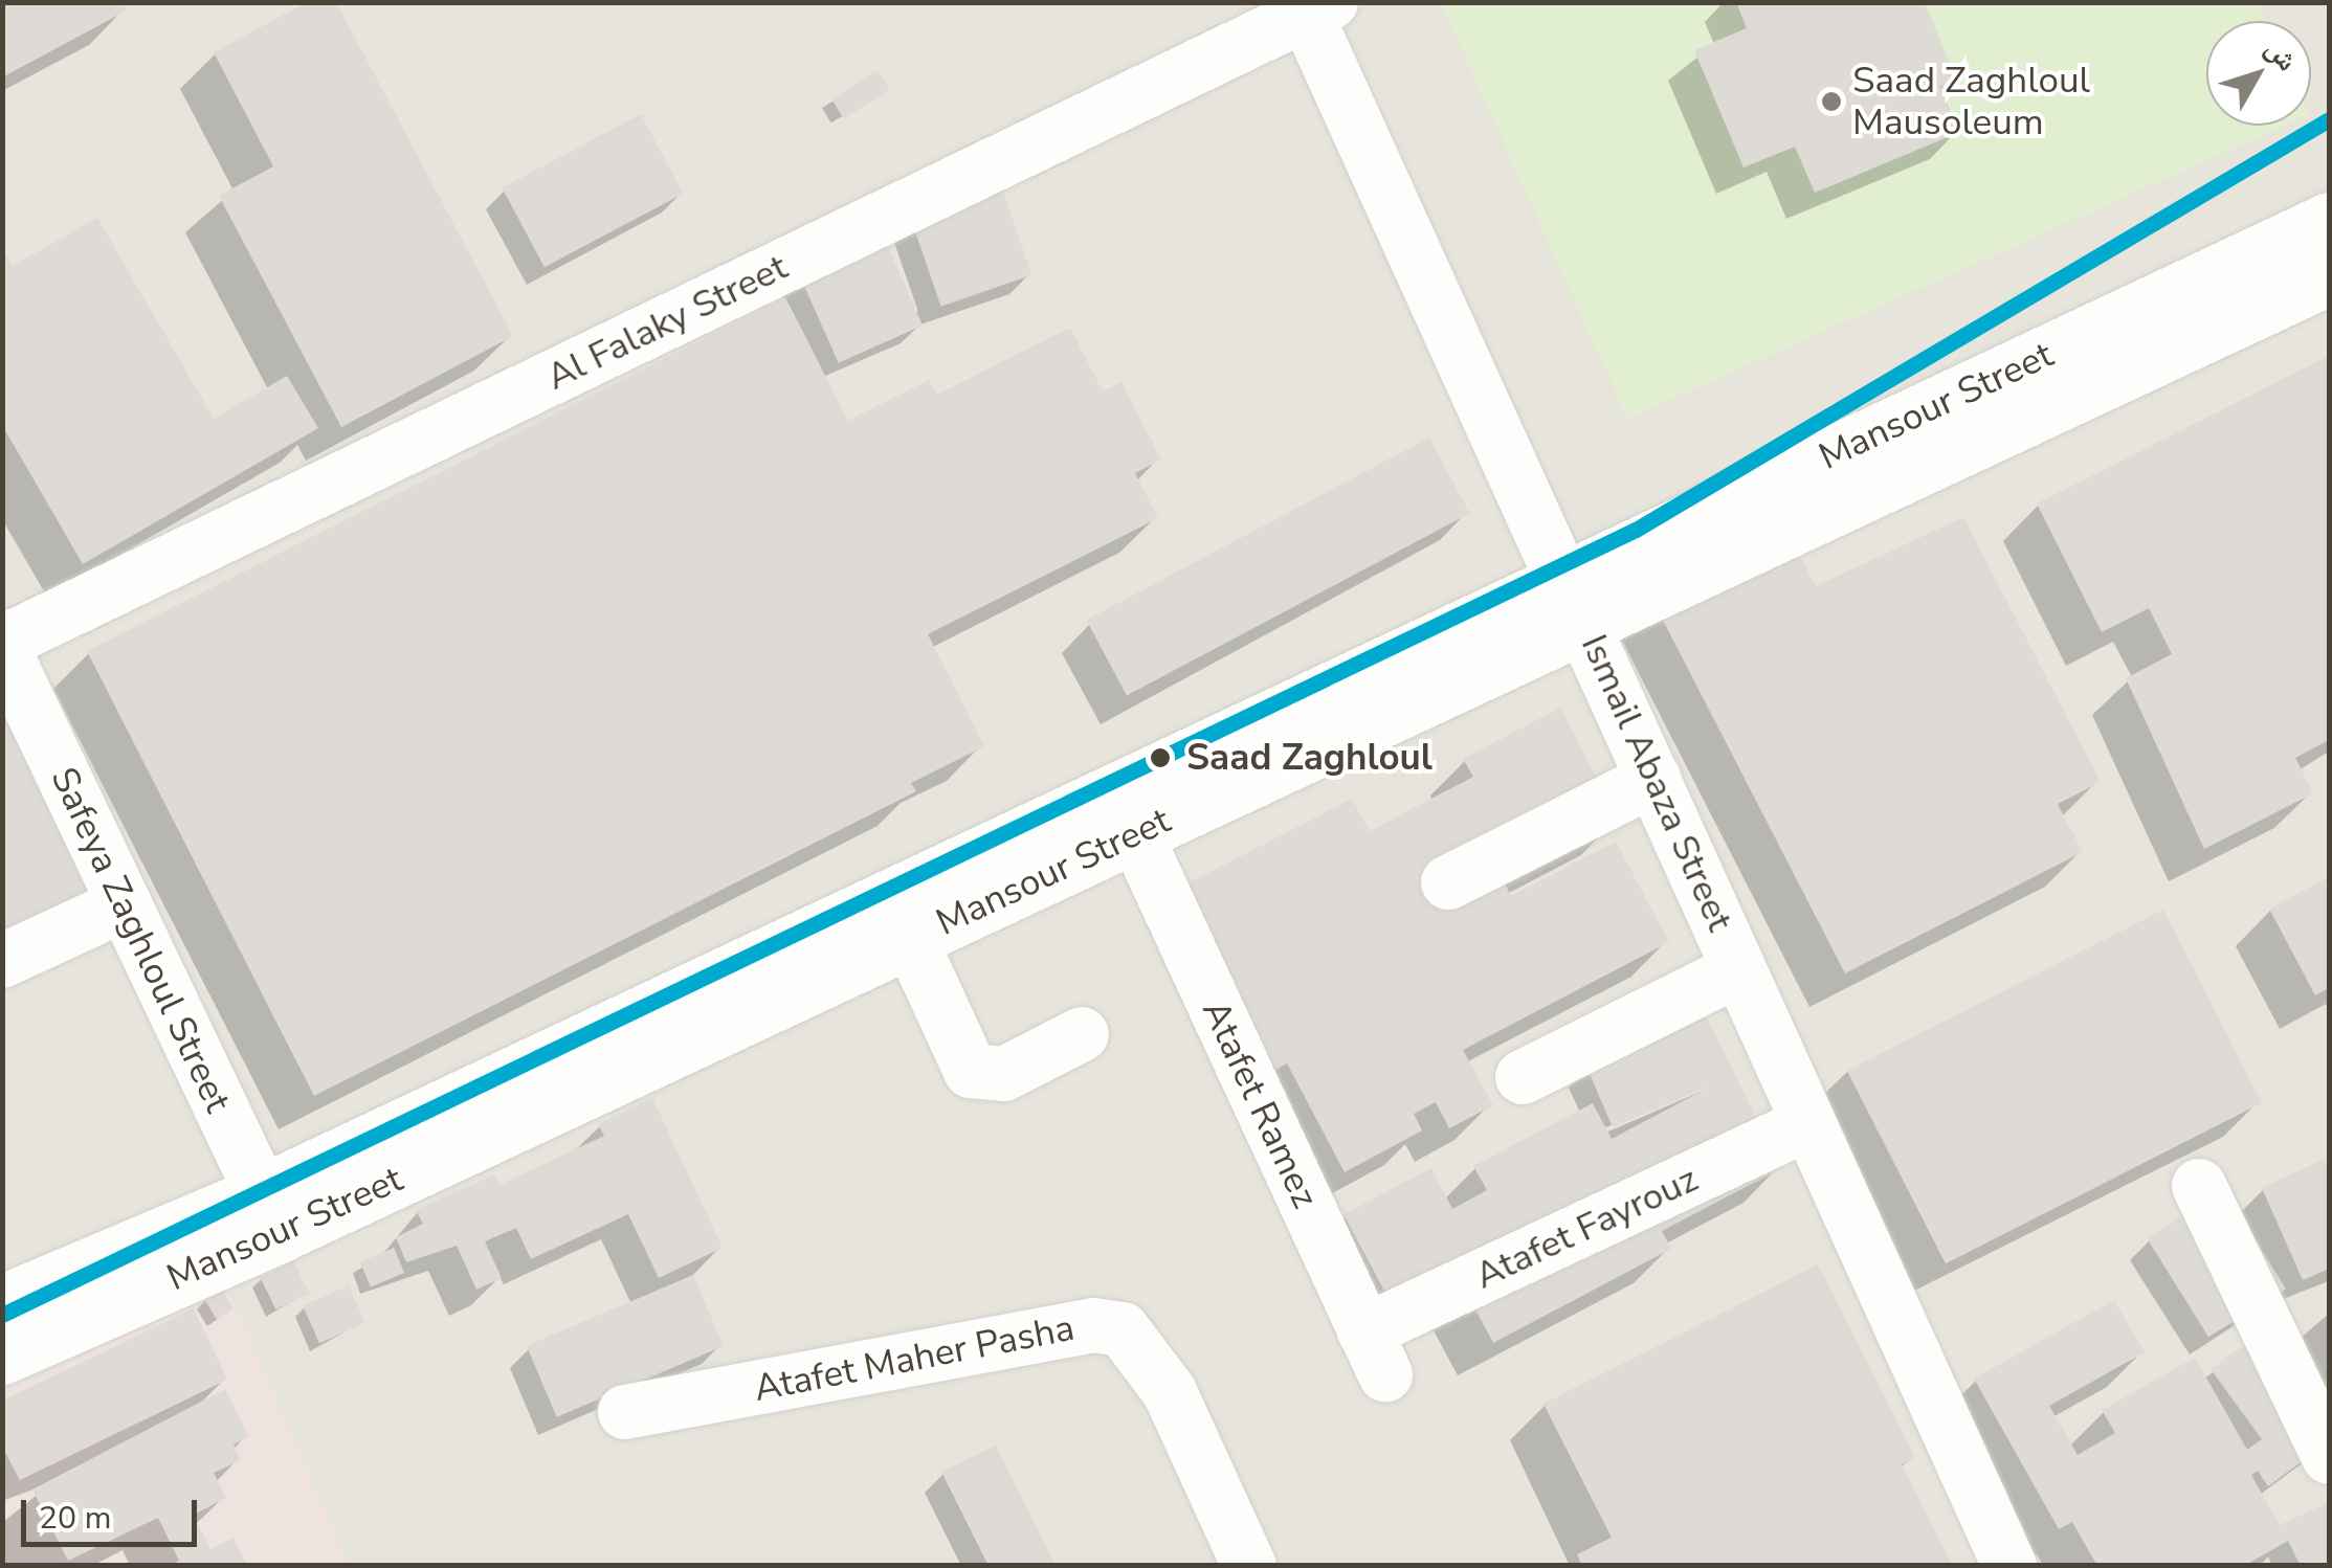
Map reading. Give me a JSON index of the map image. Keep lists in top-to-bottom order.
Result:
{
  "streets": {
    "street": [
      "Al Falaky Street",
      "Mansour Street",
      "Ismail Abaza Street",
      "Safeya Zaghloul Street",
      "Atafet Ramez",
      "Atafet Fayrouz",
      "Atafet Maher Pasha"
    ]
  },
  "crossings": [
    ["Al Falaky Street", "Ismail Abaza Street"],
    ["Al Falaky Street", "Safeya Zaghloul Street"],
    ["Mansour Street", "Ismail Abaza Street"],
    ["Mansour Street", "Safeya Zaghloul Street"],
    ["Mansour Street", "Atafet Ramez"],
    ["Ismail Abaza Street", "Atafet Fayrouz"],
    ["Atafet Ramez", "Atafet Fayrouz"]
  ],
  "places": ["Saad Zaghloul Mausoleum", "Saad Zaghloul"],
  "scale_bar": "20 m",
  "north": "top right"
}
